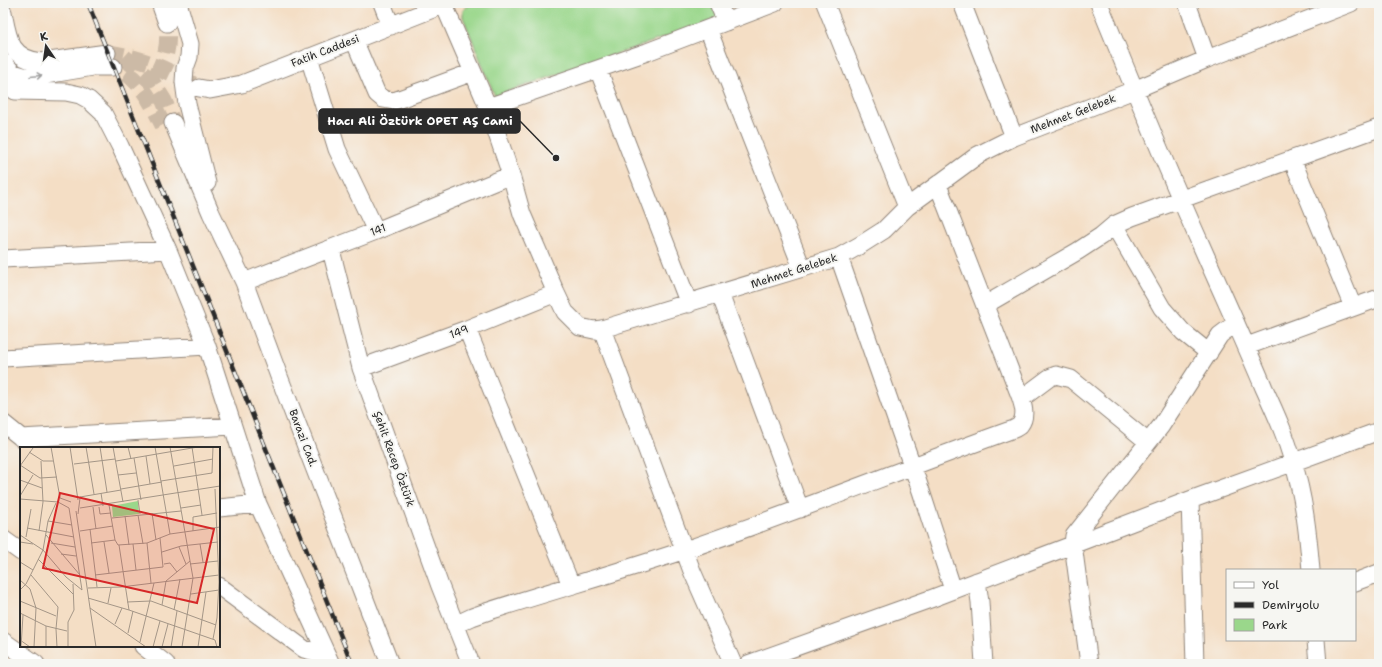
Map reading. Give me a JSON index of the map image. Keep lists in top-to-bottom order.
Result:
{
  "streets": {
    "street": [
      "Fatih Caddesi",
      "Mehmet Gelebek",
      "141",
      "149",
      "Barazi Cad.",
      "Şehit Recep Öztürk"
    ]
  },
  "crossings": [
    ["Fatih Caddesi", "Mehmet Gelebek"],
    ["Mehmet Gelebek", "141"],
    ["Mehmet Gelebek", "149"],
    ["141", "Barazi Cad."],
    ["141", "Şehit Recep Öztürk"],
    ["149", "Şehit Recep Öztürk"]
  ],
  "places": ["Hacı Ali Öztürk OPET AŞ Cami"],
  "legend": ["Yol", "Demiryolu", "Park"],
  "north": "top"
}
